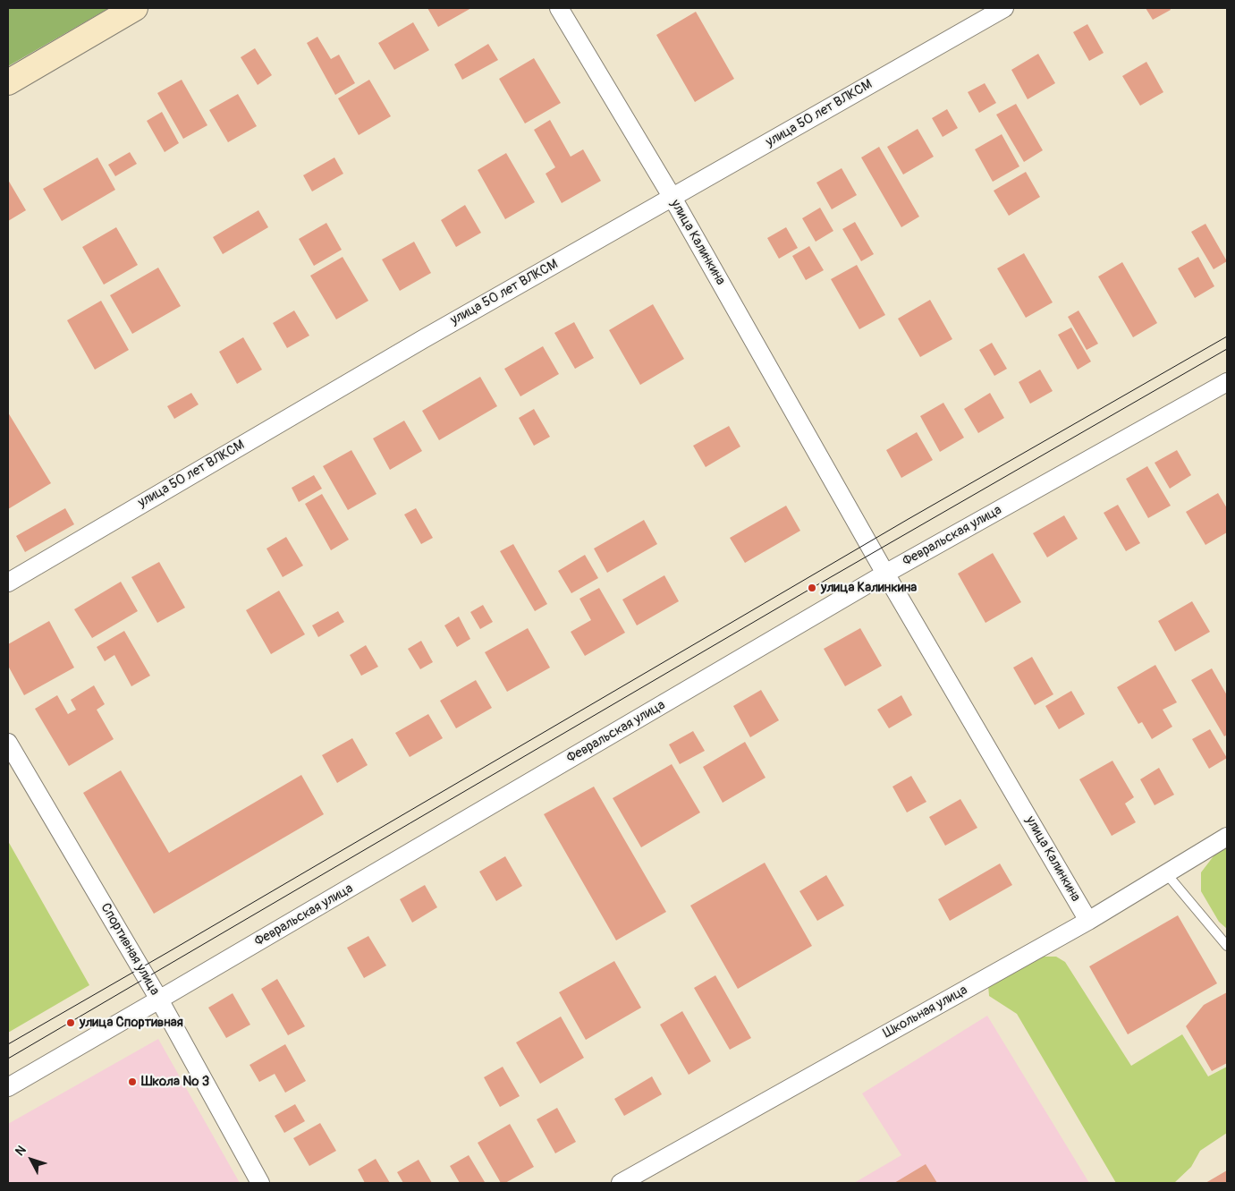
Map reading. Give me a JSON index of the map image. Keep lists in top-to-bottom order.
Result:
{
  "streets": {
    "street": [
      "улица 50 лет ВЛКСМ",
      "улица Калинкина",
      "Февральская улица",
      "Спортивная улица",
      "Школьная улица"
    ]
  },
  "crossings": [
    ["улица 50 лет ВЛКСМ", "улица Калинкина"],
    ["улица Калинкина", "Февральская улица"],
    ["улица Калинкина", "Школьная улица"],
    ["Февральская улица", "Спортивная улица"]
  ],
  "places": ["улица Калинкина", "улица Спортивная", "Школа № 3"],
  "north": "top left"
}
